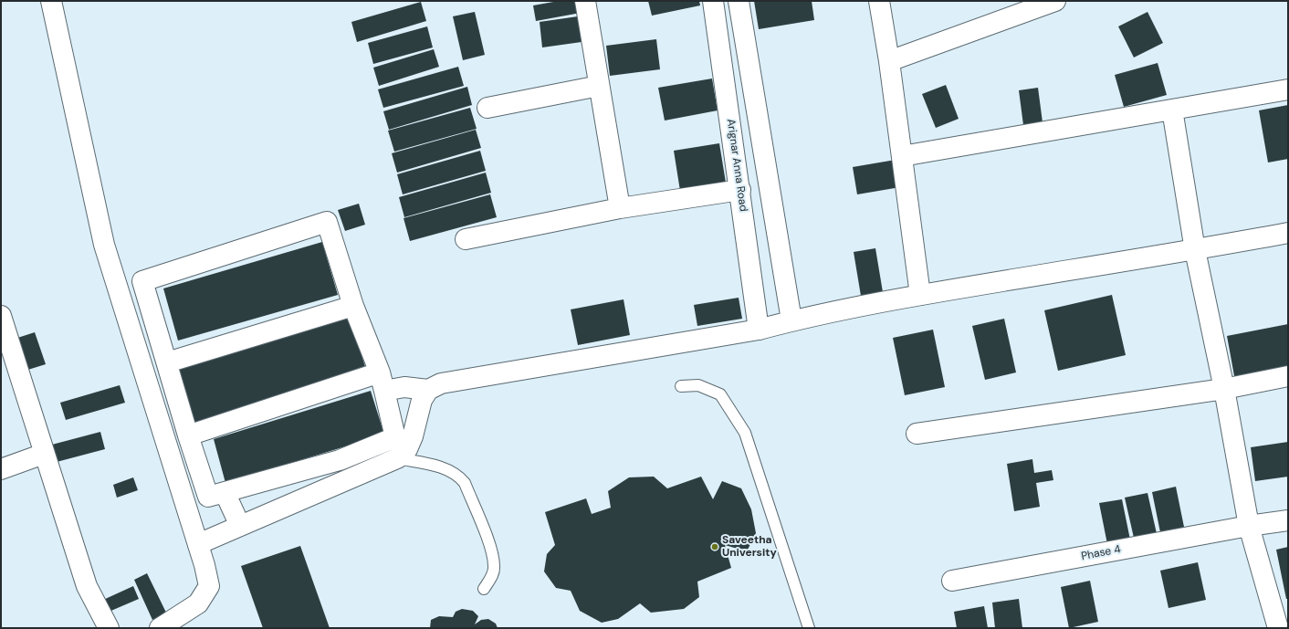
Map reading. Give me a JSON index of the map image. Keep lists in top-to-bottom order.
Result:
{
  "streets": {
    "street": ["Arignar Anna Road", "Phase 4"]
  },
  "places": ["Saveetha University"]
}
